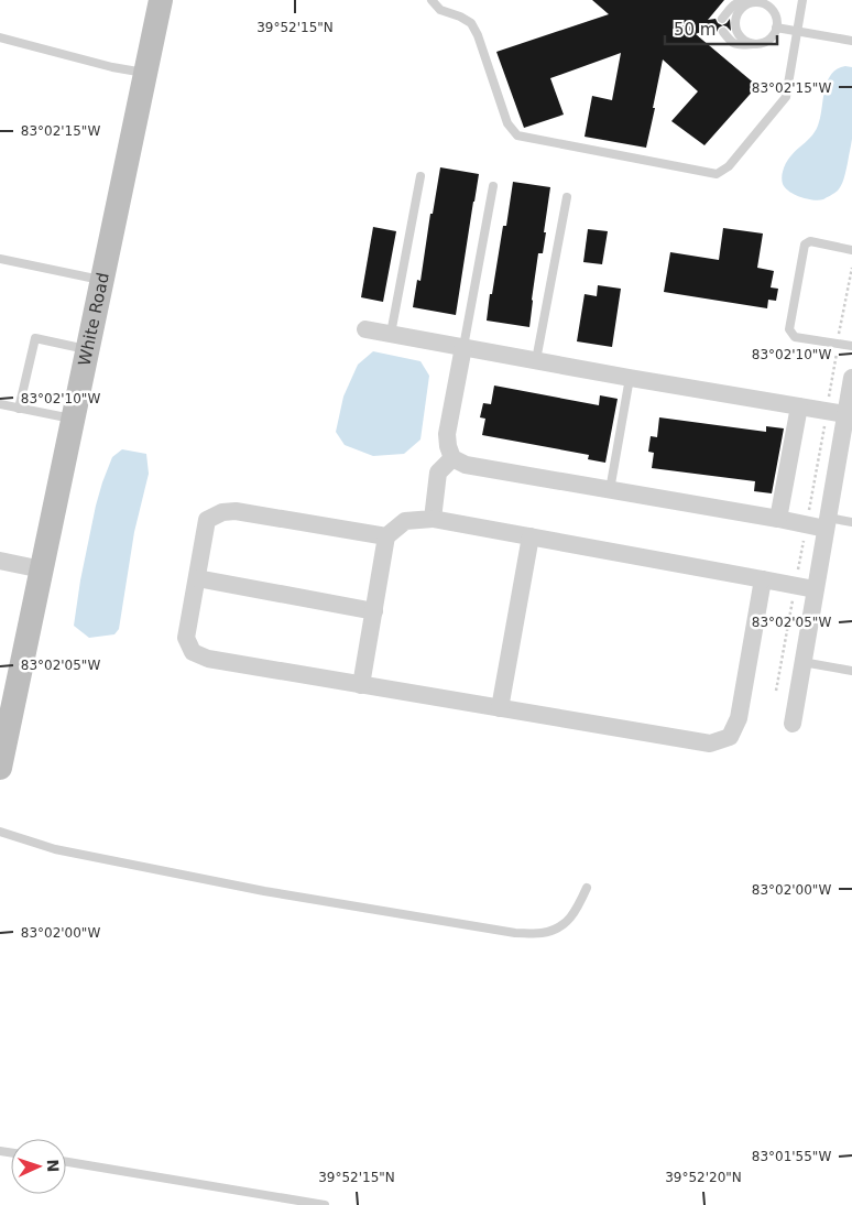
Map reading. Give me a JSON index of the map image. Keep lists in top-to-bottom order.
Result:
{
  "streets": {
    "street": ["White Road"]
  },
  "scale_bar": "50 m",
  "north": "right",
  "coordinates": [
    "39°52'15\"N",
    "83°02'15\"W",
    "83°02'10\"W",
    "83°02'05\"W",
    "83°02'00\"W",
    "83°01'55\"W",
    "39°52'20\"N"
  ]
}
